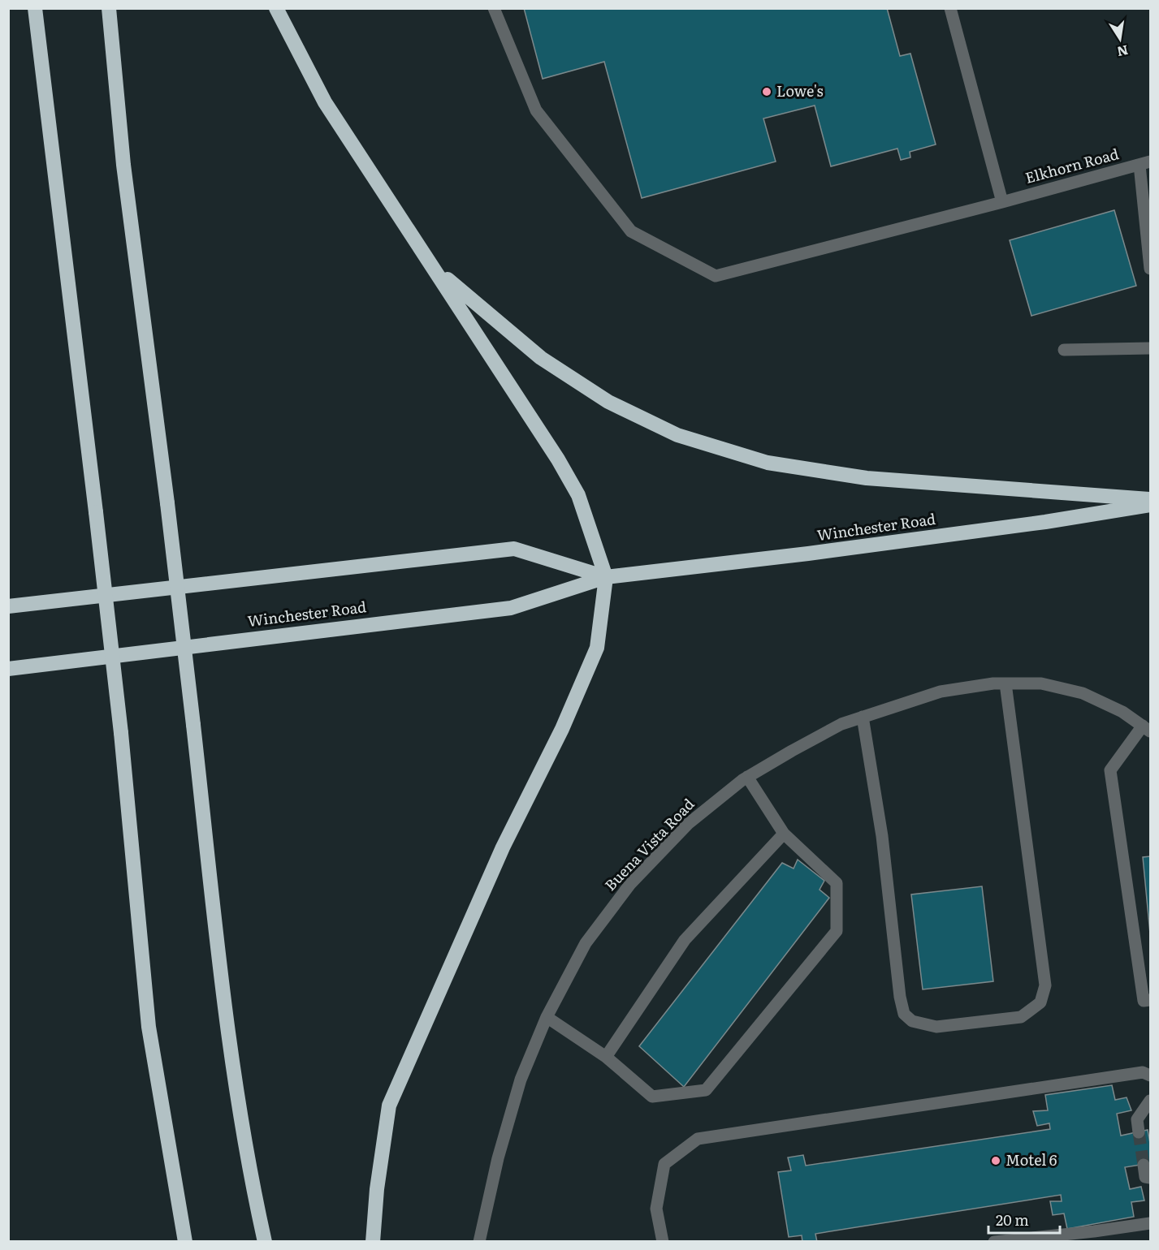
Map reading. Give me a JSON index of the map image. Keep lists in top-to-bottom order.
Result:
{
  "streets": {
    "highway": ["Winchester Road"],
    "street": ["Elkhorn Road", "Buena Vista Road"]
  },
  "places": ["Lowe's", "Motel 6"],
  "scale_bar": "20 m",
  "north": "bottom"
}
